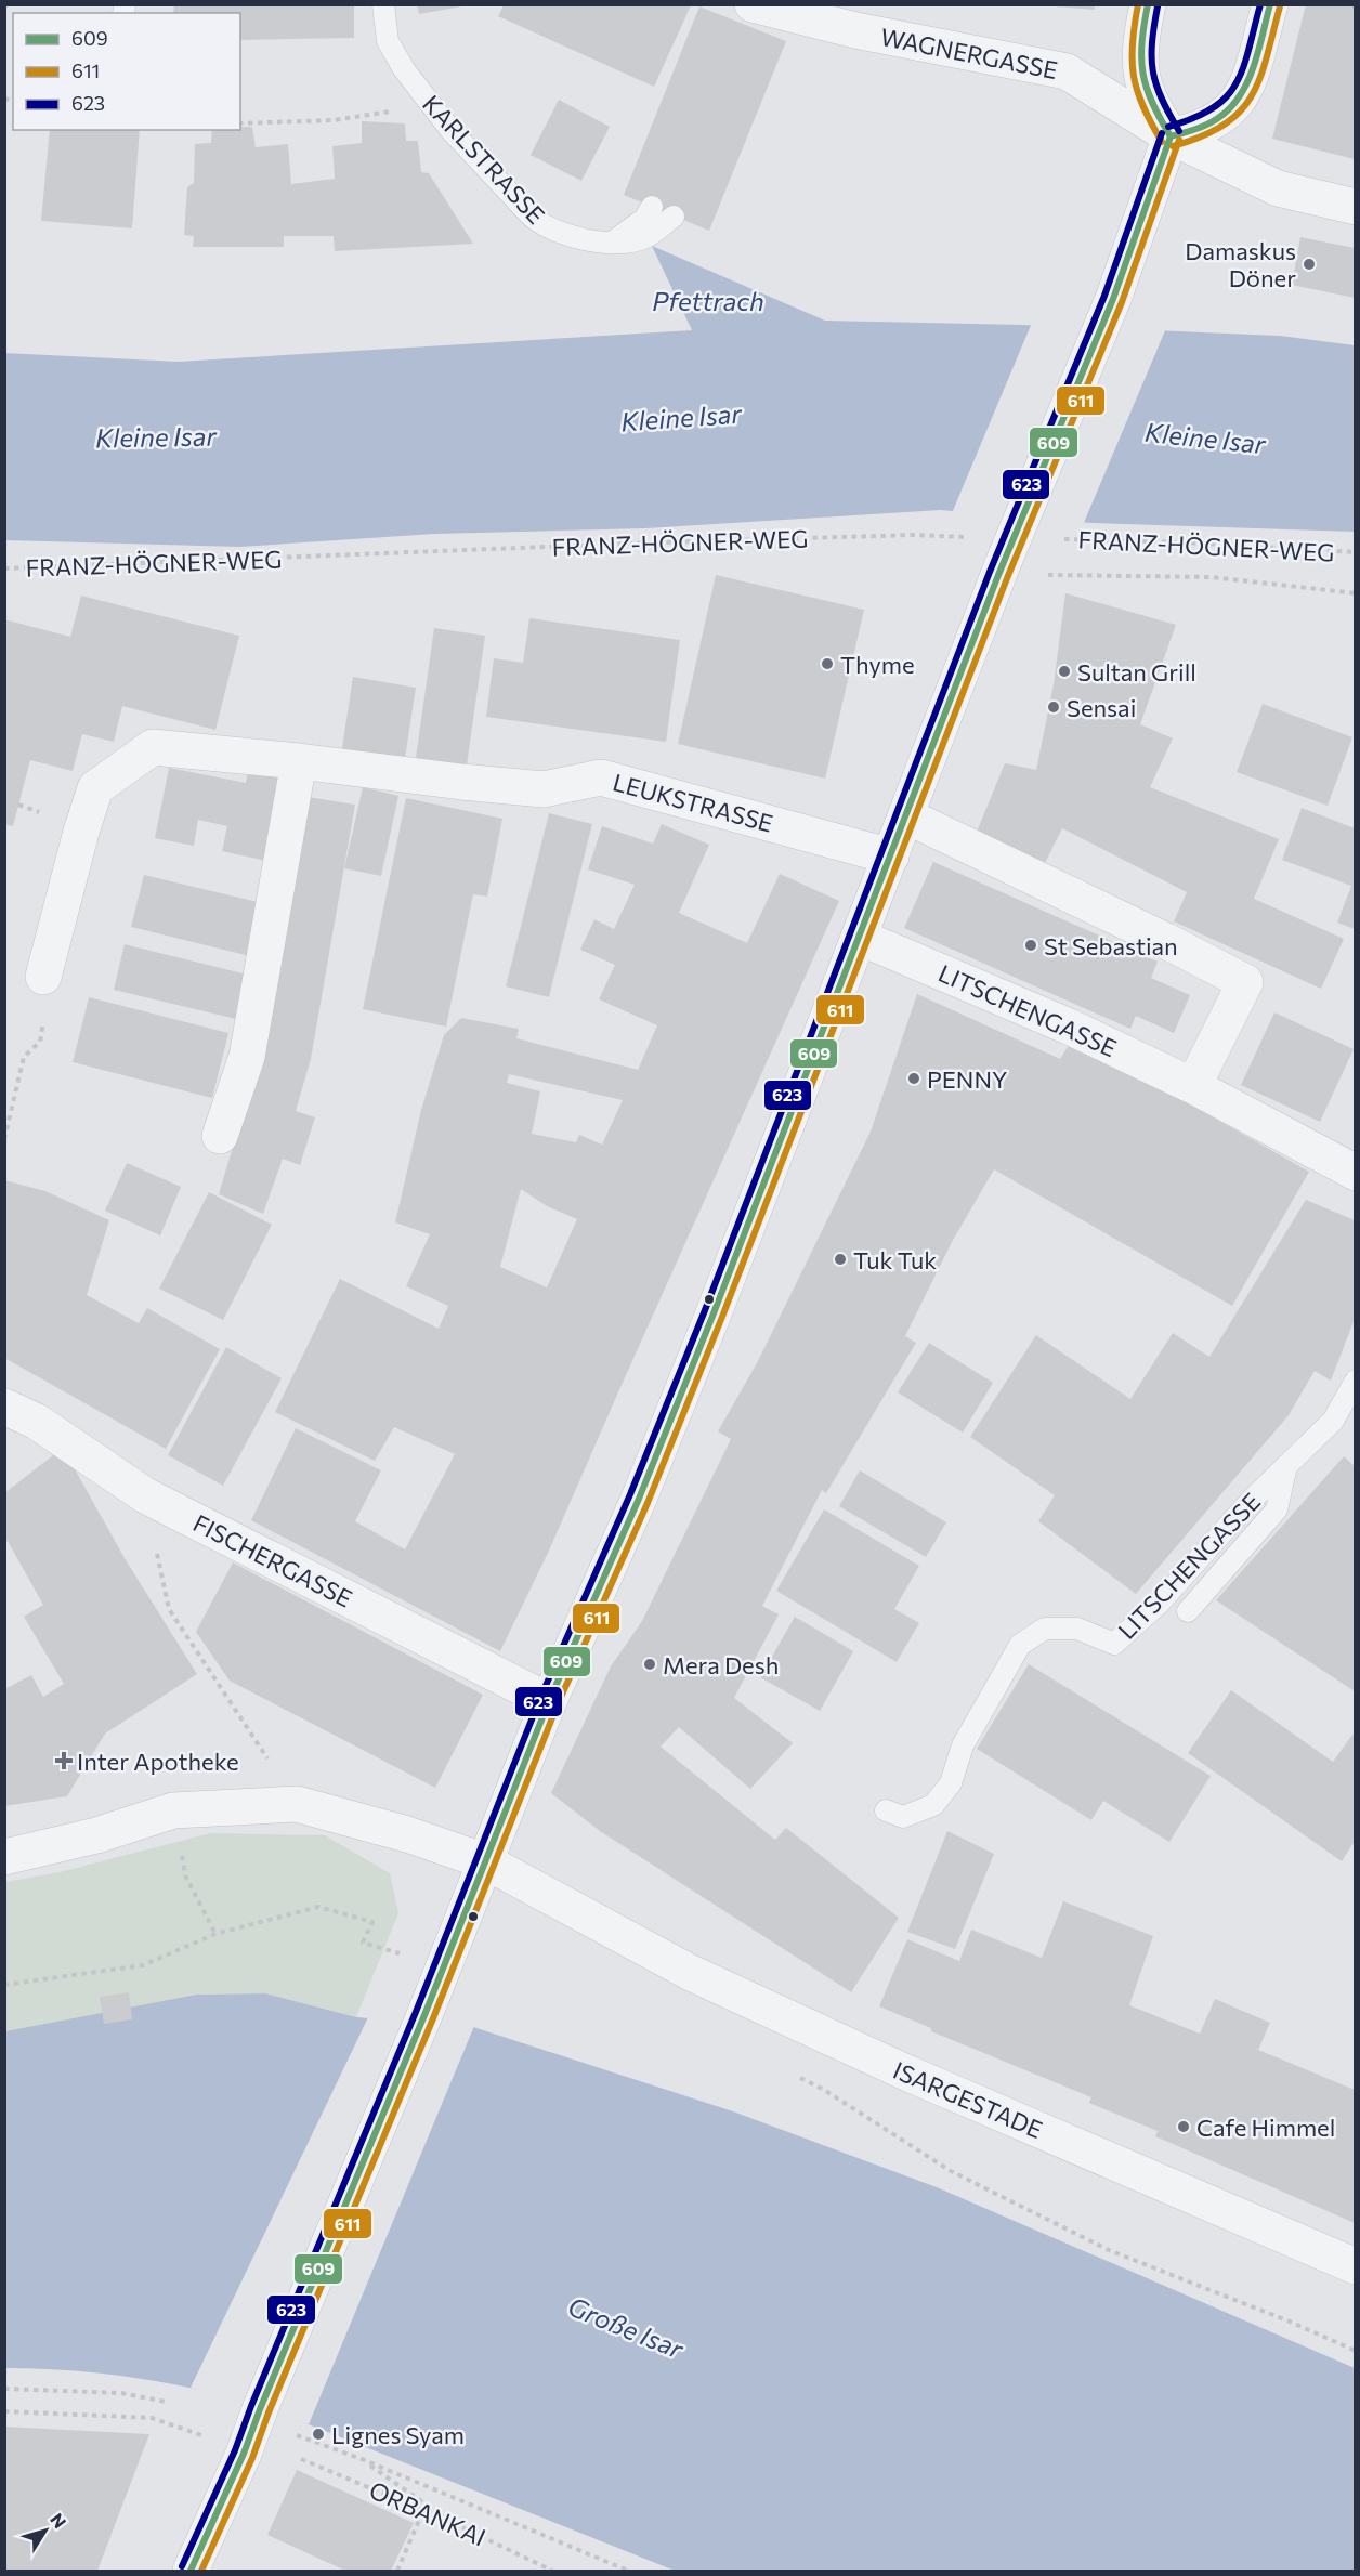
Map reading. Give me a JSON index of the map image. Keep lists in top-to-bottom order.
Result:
{
  "streets": {
    "street": [
      "WAGNERGASSE",
      "LEUKSTRASSE",
      "LITSCHENGASSE",
      "FISCHERGASSE",
      "ISARGESTADE"
    ],
    "lane": ["KARLSTRASSE"],
    "path": ["FRANZ-HÖGNER-WEG", "ORBANKAI"]
  },
  "water": ["Pfettrach", "Kleine Isar", "Große Isar"],
  "places": {
    "other": [
      "Damaskus Döner",
      "Thyme",
      "Sultan Grill",
      "Sensai",
      "St Sebastian",
      "PENNY",
      "Tuk Tuk",
      "Mera Desh",
      "Cafe Himmel",
      "Lignes Syam"
    ],
    "health": ["Inter Apotheke"]
  },
  "lines": ["transit line 609", "transit line 611", "transit line 623"],
  "legend": ["609", "611", "623"],
  "north": "top right"
}
